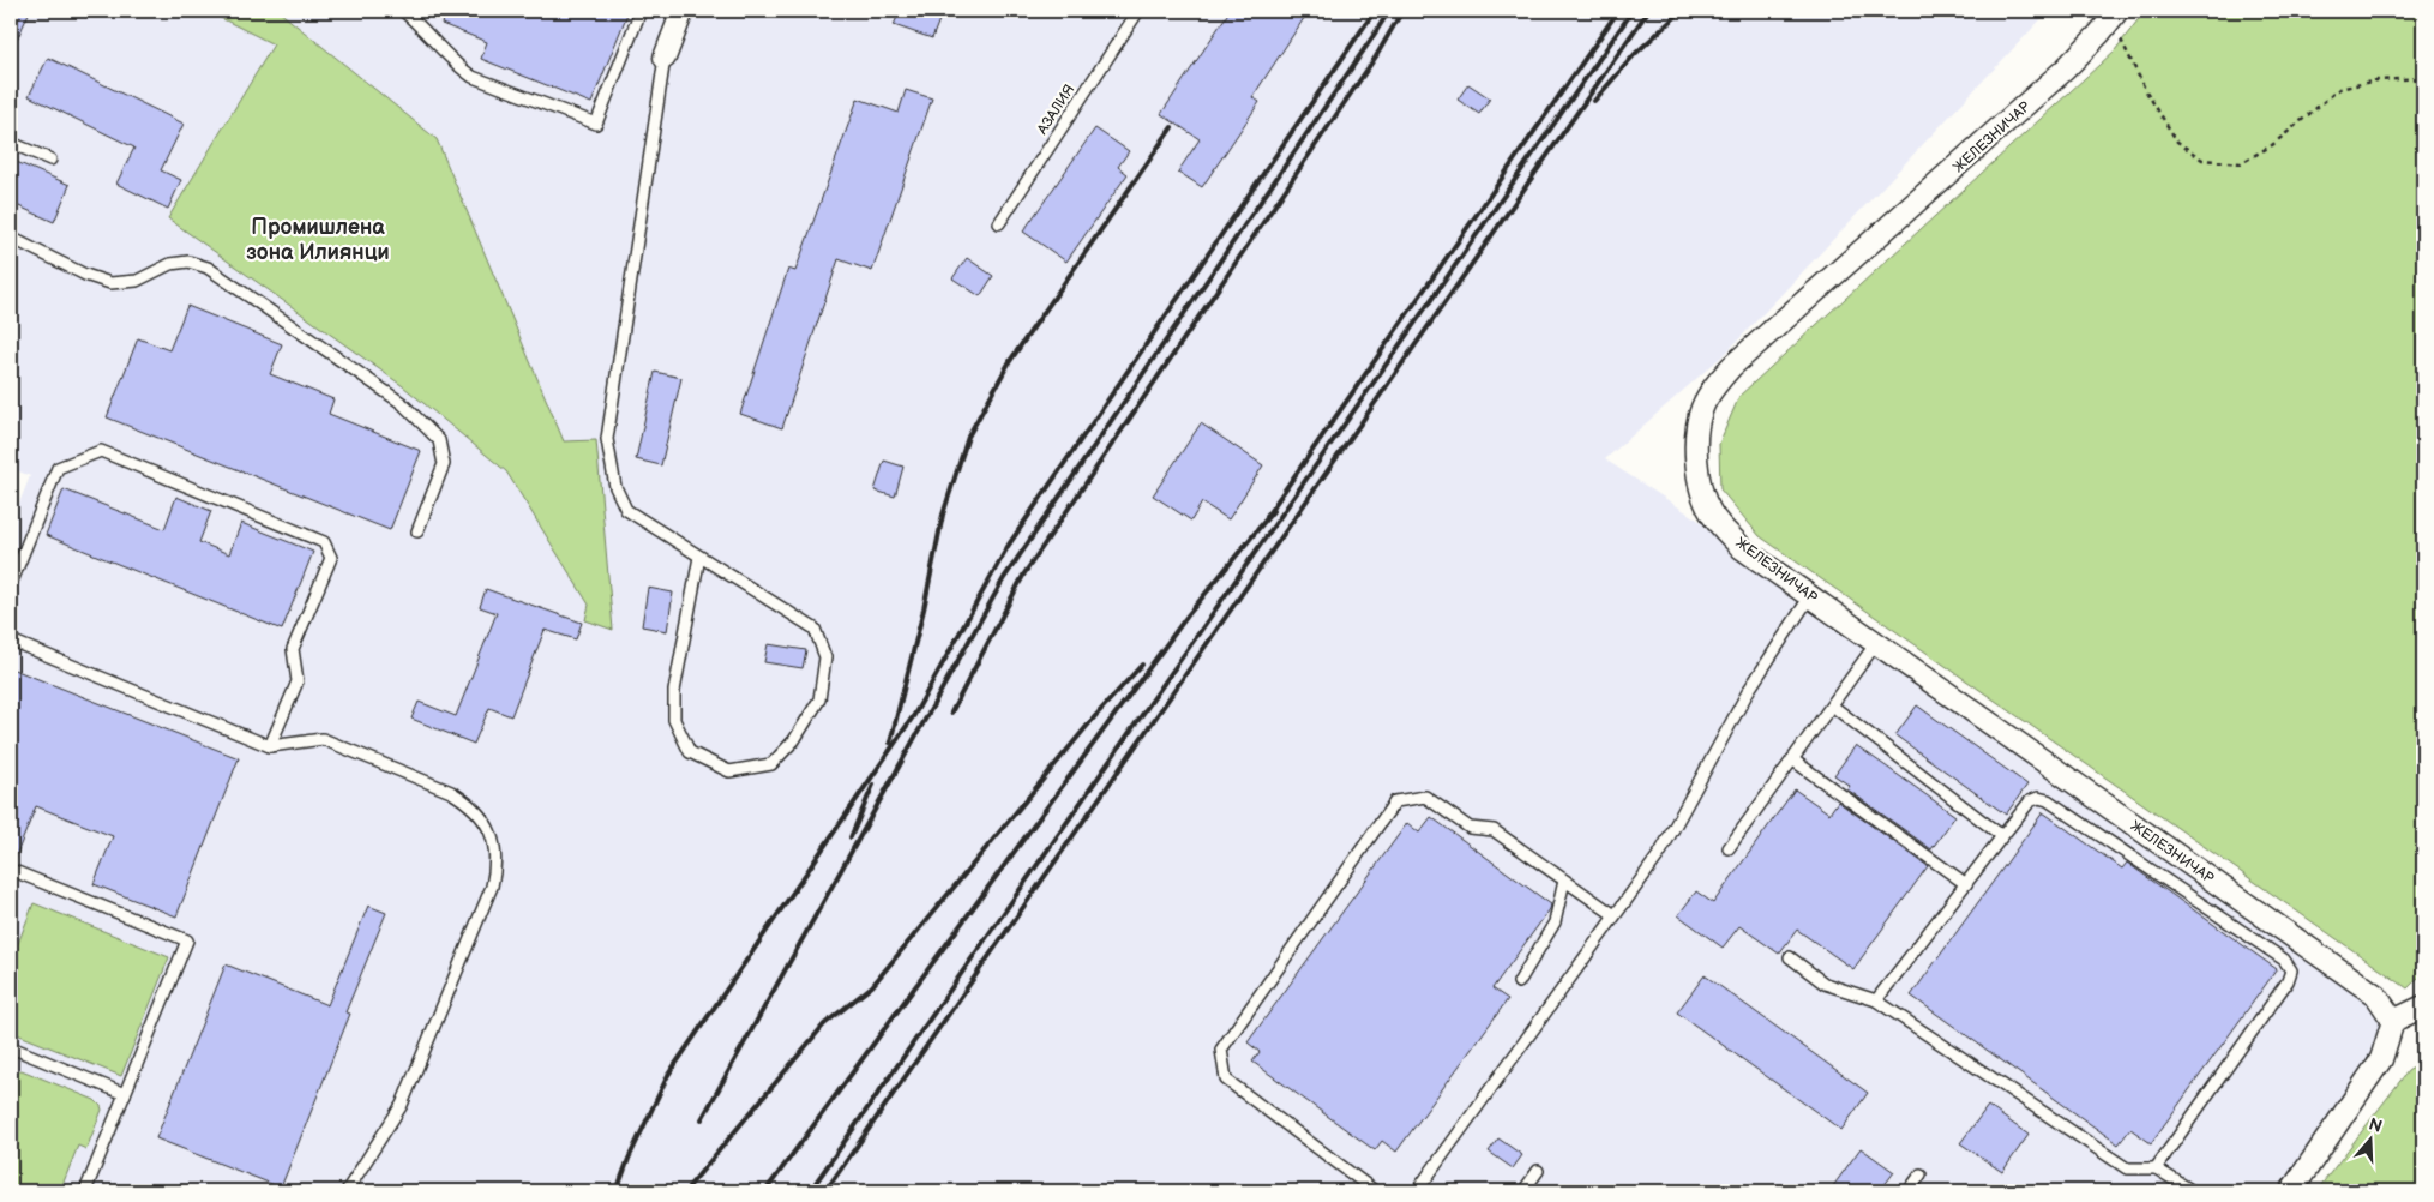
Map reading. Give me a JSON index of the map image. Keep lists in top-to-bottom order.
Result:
{
  "streets": {
    "street": ["ЖЕЛЕЗНИЧАР"],
    "lane": ["АЗАЛИЯ"]
  },
  "districts": ["Промишлена зона Илиянци"],
  "north": "top"
}
